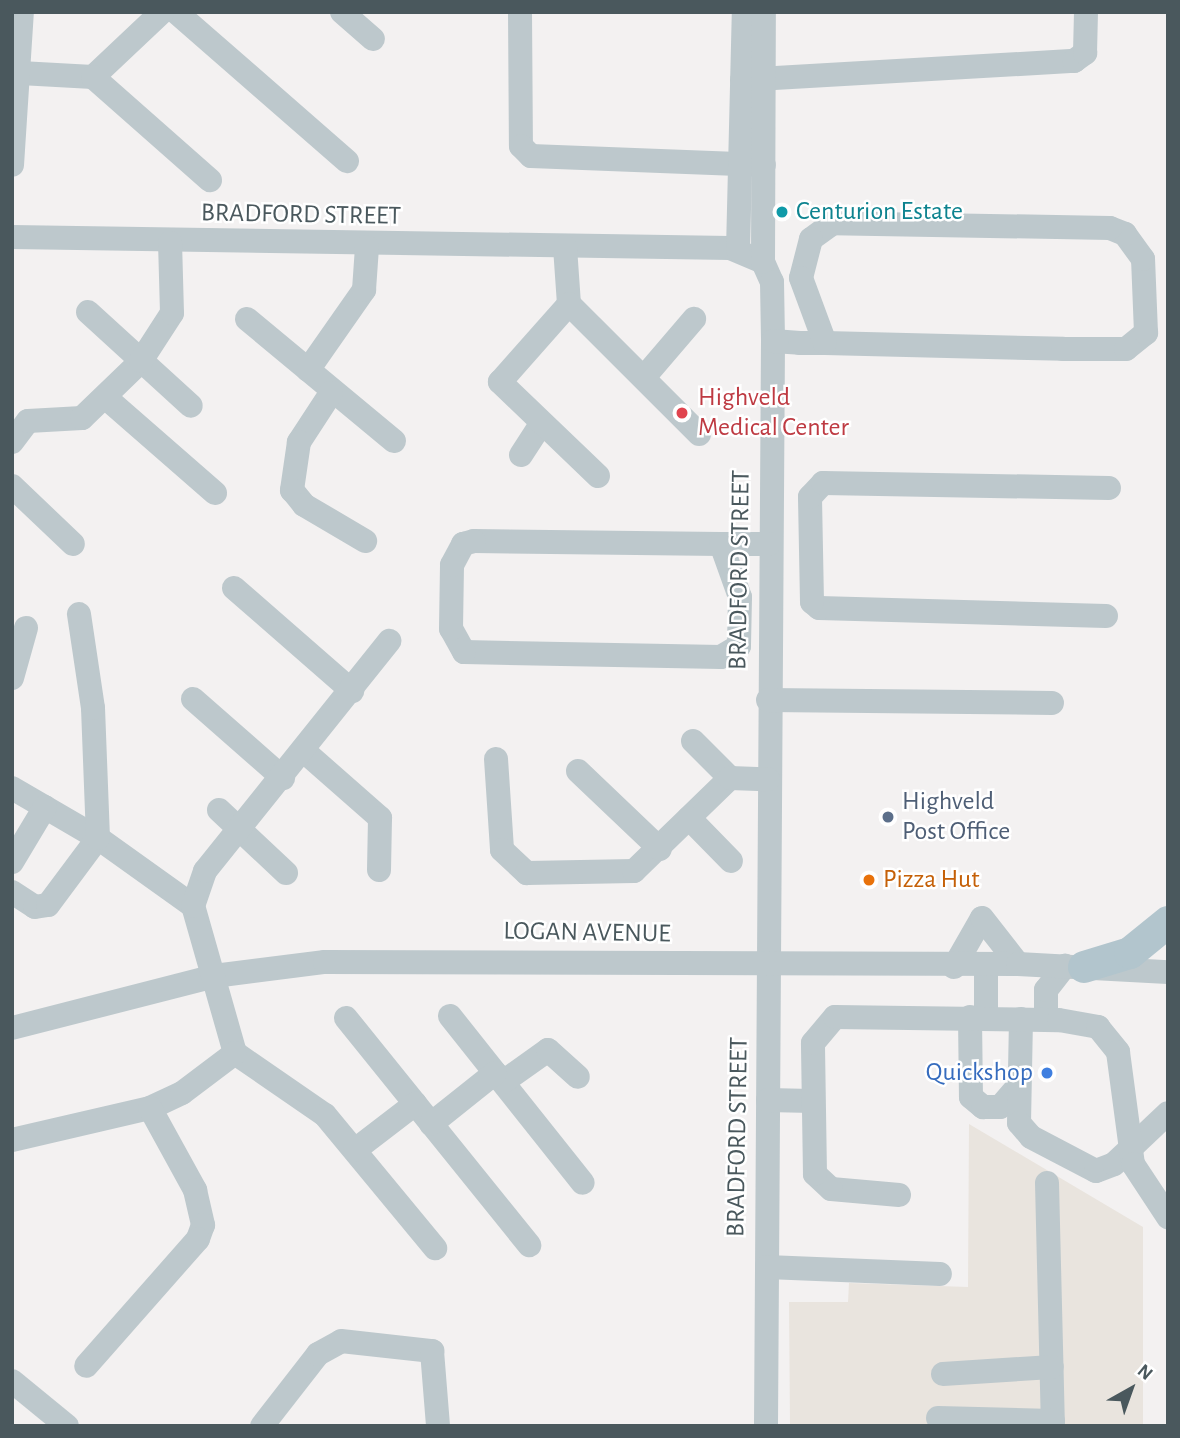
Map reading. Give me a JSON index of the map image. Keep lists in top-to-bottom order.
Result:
{
  "streets": {
    "street": ["BRADFORD STREET", "LOGAN AVENUE"]
  },
  "crossings": [
    ["BRADFORD STREET", "LOGAN AVENUE"]
  ],
  "places": [
    "Centurion Estate",
    "Highveld Medical Center",
    "Highveld Post Office",
    "Pizza Hut",
    "Quickshop"
  ],
  "north": "top right"
}
